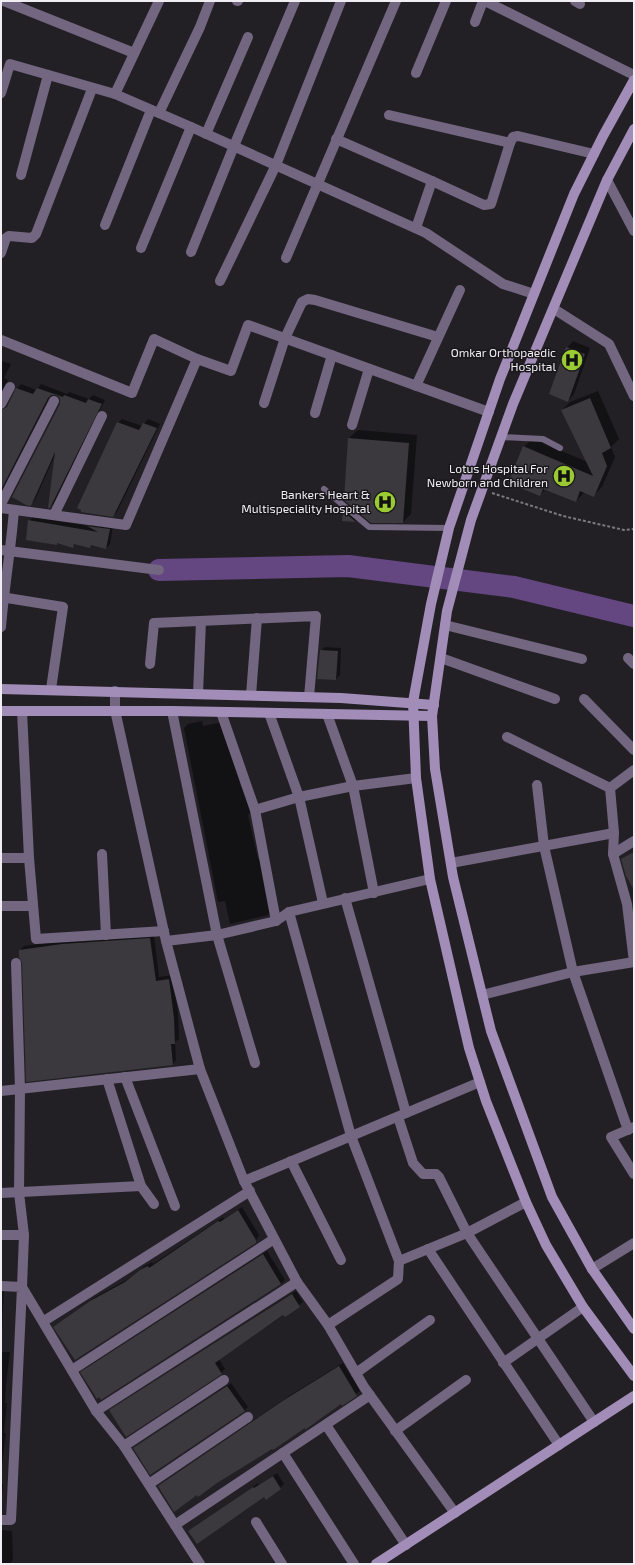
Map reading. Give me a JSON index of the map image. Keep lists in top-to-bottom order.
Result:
{
  "places": {
    "hospital": ["Omkar Orthopaedic Hospital", "Lotus Hospital For Newborn and Children", "Bankers Heart & Multispeciality Hospital"]
  }
}
